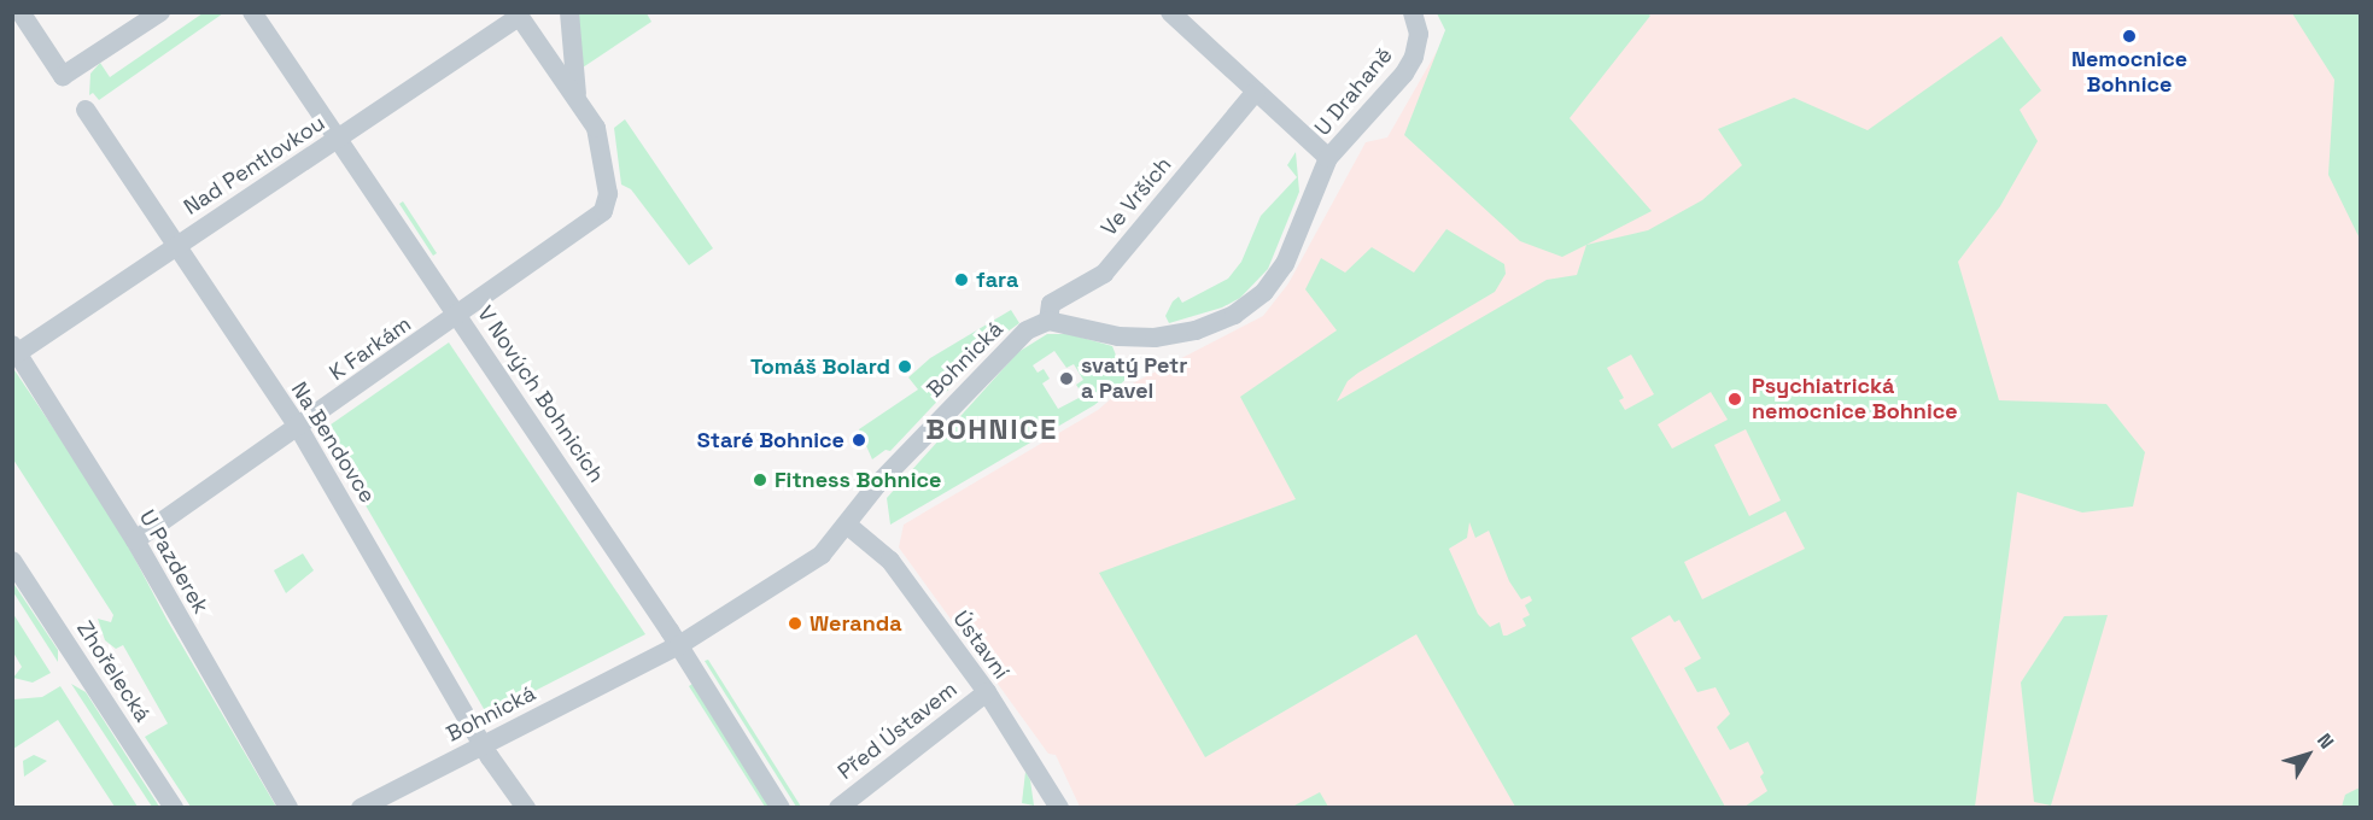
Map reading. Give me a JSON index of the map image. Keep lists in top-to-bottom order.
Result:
{
  "streets": {
    "street": [
      "U Drahaně",
      "Nad Pentlovkou",
      "Ve Vrších",
      "K Farkám",
      "Bohnická",
      "V Nových Bohnicích",
      "Na Bendovce",
      "U Pazderek",
      "Ústavní",
      "Zhořelecká",
      "Před Ústavem"
    ]
  },
  "crossings": [
    ["Nad Pentlovkou", "V Nových Bohnicích"],
    ["Nad Pentlovkou", "Na Bendovce"],
    ["Nad Pentlovkou", "U Pazderek"],
    ["Ve Vrších", "Bohnická"],
    ["K Farkám", "V Nových Bohnicích"],
    ["K Farkám", "Na Bendovce"],
    ["K Farkám", "U Pazderek"],
    ["Bohnická", "V Nových Bohnicích"],
    ["Bohnická", "Na Bendovce"],
    ["Bohnická", "Ústavní"],
    ["Ústavní", "Před Ústavem"]
  ],
  "districts": ["BOHNICE"],
  "places": [
    "Nemocnice Bohnice",
    "fara",
    "Tomáš Bolard",
    "svatý Petr a Pavel",
    "Psychiatrická nemocnice Bohnice",
    "Staré Bohnice",
    "Fitness Bohnice",
    "Weranda"
  ],
  "north": "top right"
}
